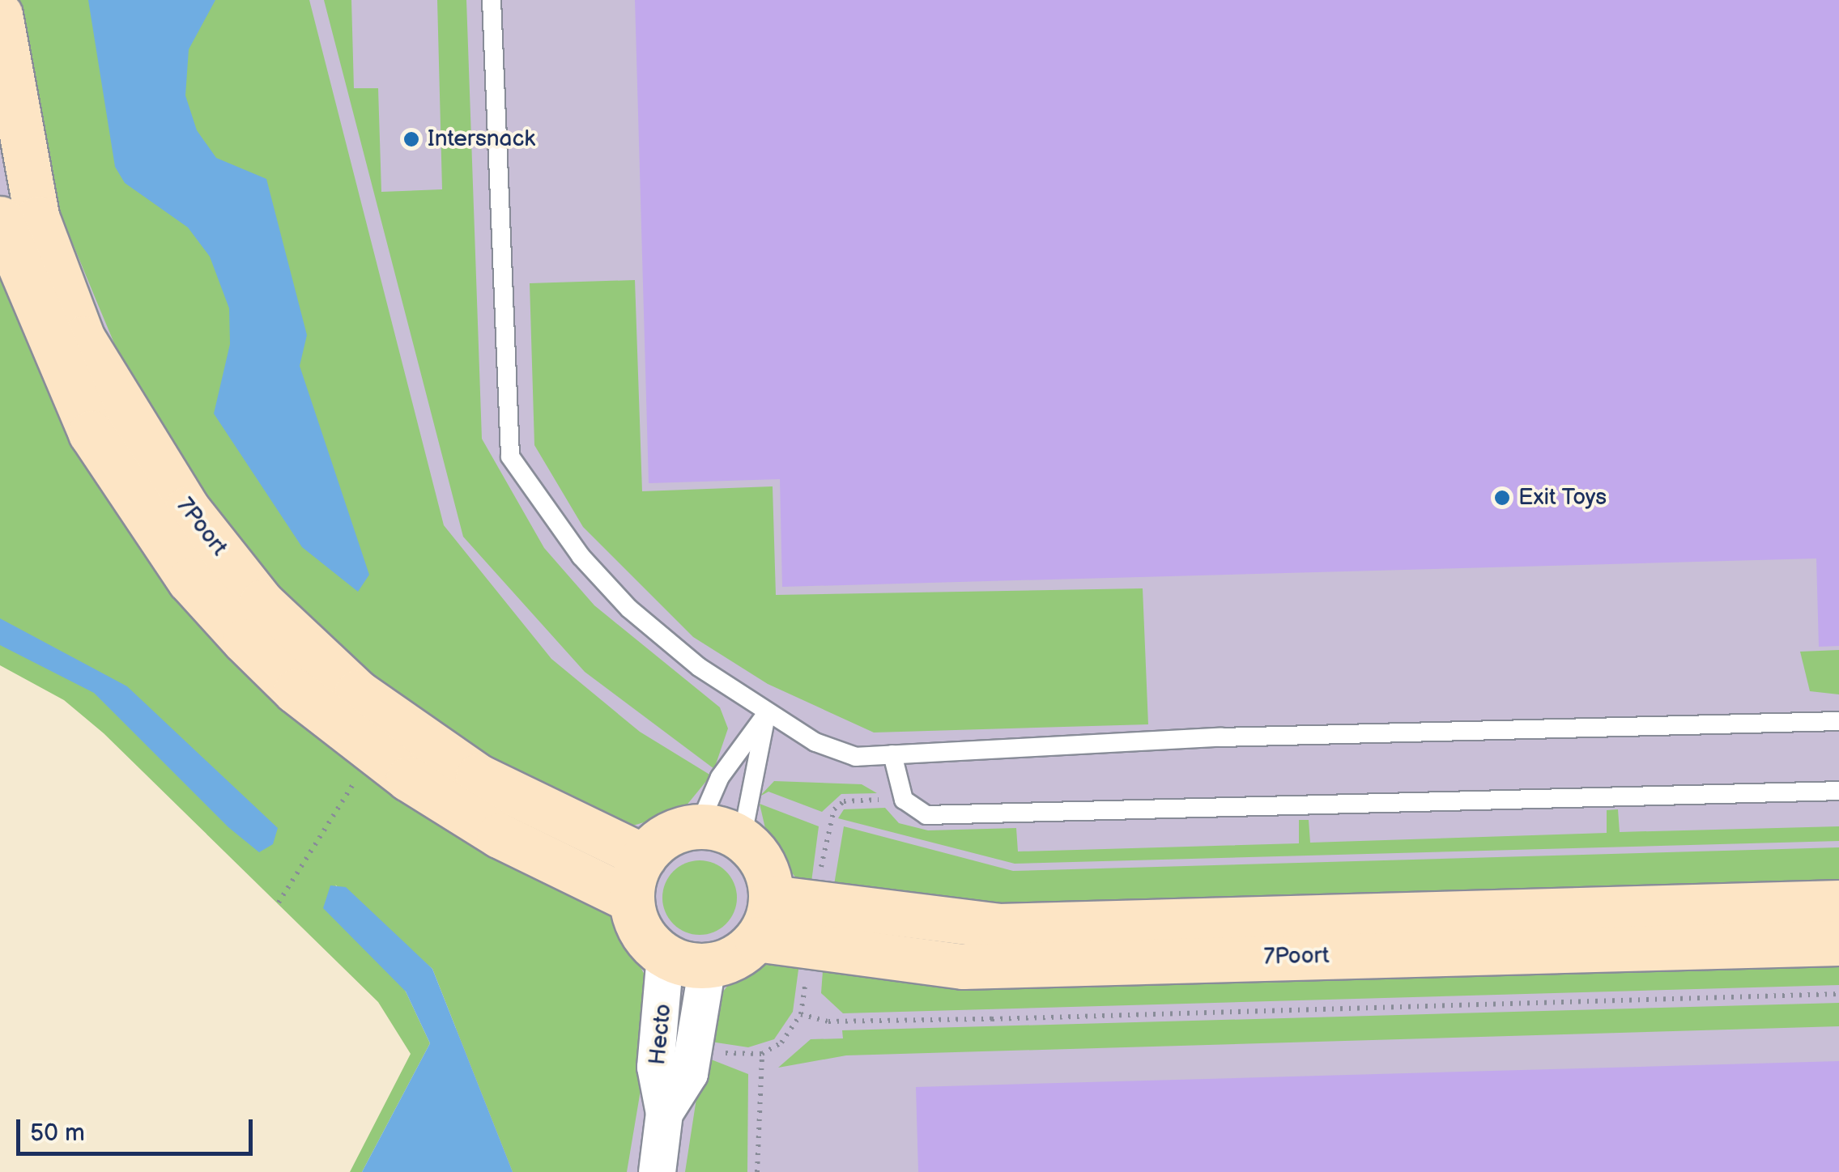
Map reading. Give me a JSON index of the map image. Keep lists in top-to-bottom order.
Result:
{
  "streets": {
    "street": ["7Poort", "Hecto"]
  },
  "crossings": [
    ["7Poort", "Hecto"]
  ],
  "places": ["Intersnack", "Exit Toys"],
  "scale_bar": "50 m"
}
